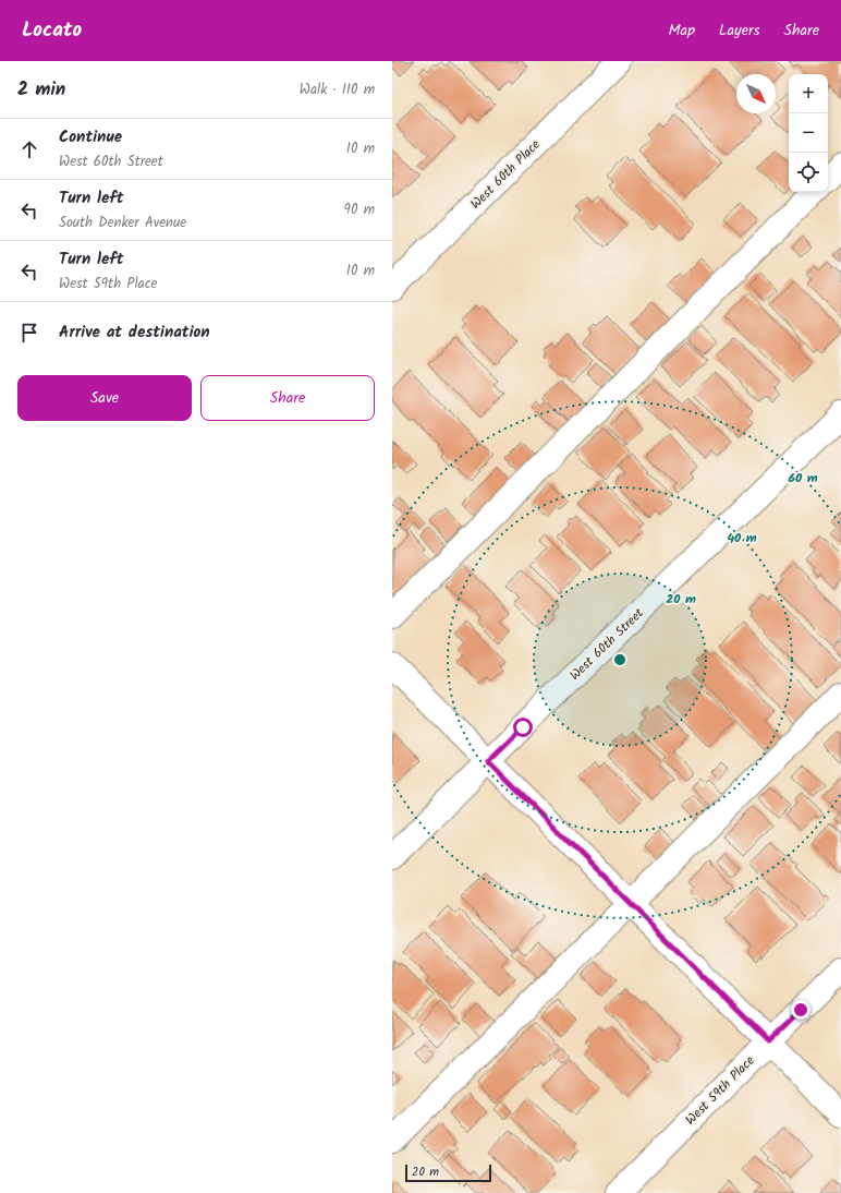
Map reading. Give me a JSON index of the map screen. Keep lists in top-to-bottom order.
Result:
{
  "streets": {
    "street": ["West 60th Place", "West 60th Street", "West 59th Place"]
  },
  "scale_bar": "20 m",
  "north": "bottom right",
  "page": {
    "header": "Locato",
    "nav": ["Map", "Layers", "Share"],
    "heading": ["2 min", "Walk · 110 m"],
    "map_buttons": ["+", "−"],
    "list": [
      ["Continue", "West 60th Street", "10 m"],
      ["Turn left", "South Denker Avenue", "90 m"],
      ["Turn left", "West 59th Place", "10 m"],
      "Arrive at destination"
    ],
    "buttons": ["Save", "Share"],
    "scale": "20 m"
  },
  "rings": ["60 m", "40 m", "20 m"]
}
